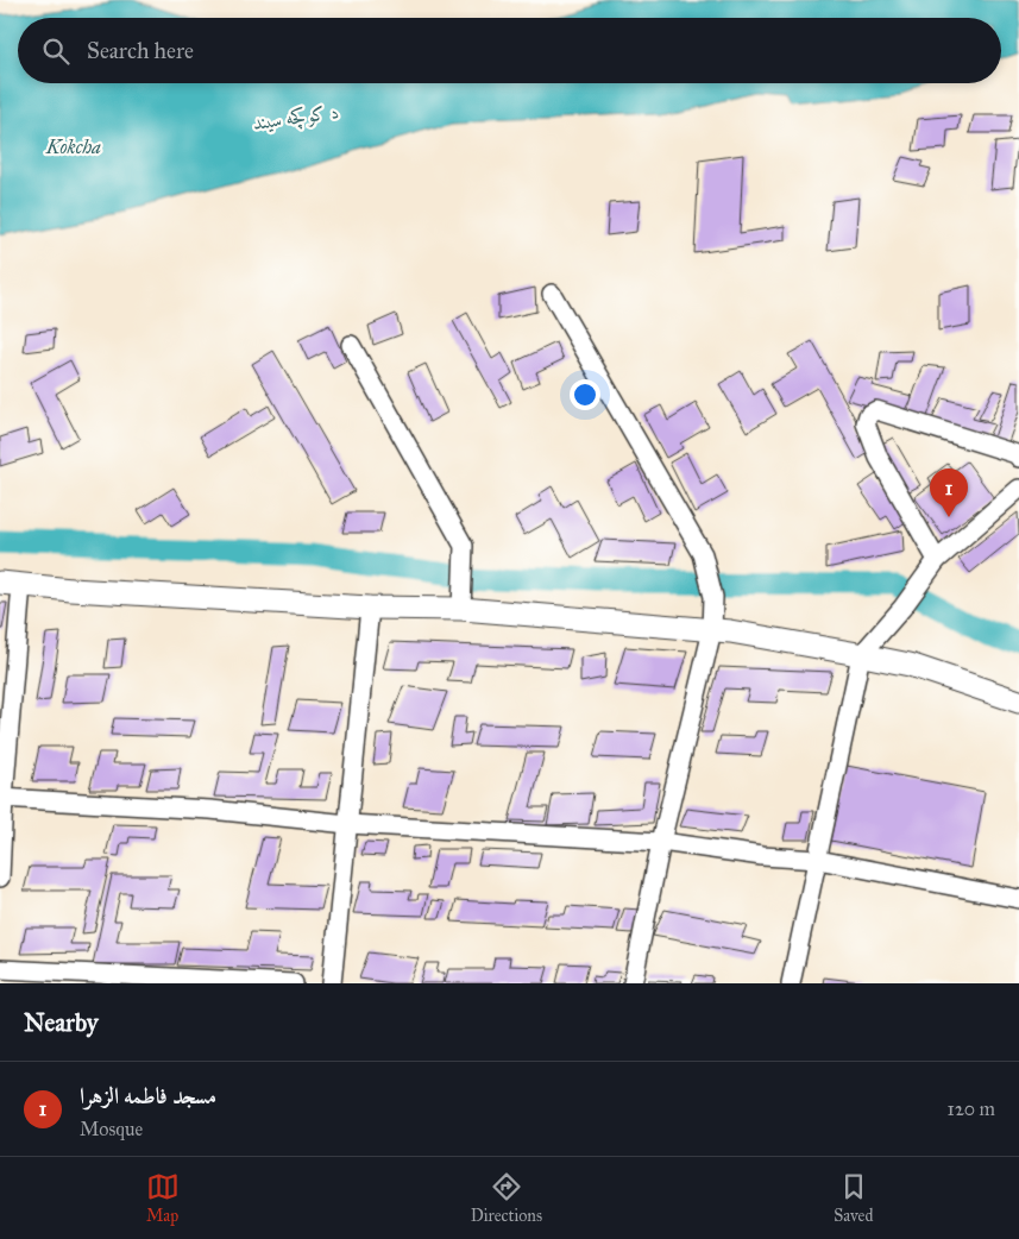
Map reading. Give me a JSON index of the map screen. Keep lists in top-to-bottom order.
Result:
{
  "water": ["د کوکچه سیند", "Kokcha"],
  "page": {
    "search": "Search here",
    "pins": "1",
    "heading": "Nearby",
    "list": [
      {
        "mark": "1",
        "name": "مسجد فاطمه الزهرا",
        "note": "Mosque",
        "value": "120 m"
      }
    ],
    "nav": ["Map", "Directions", "Saved"]
  }
}
